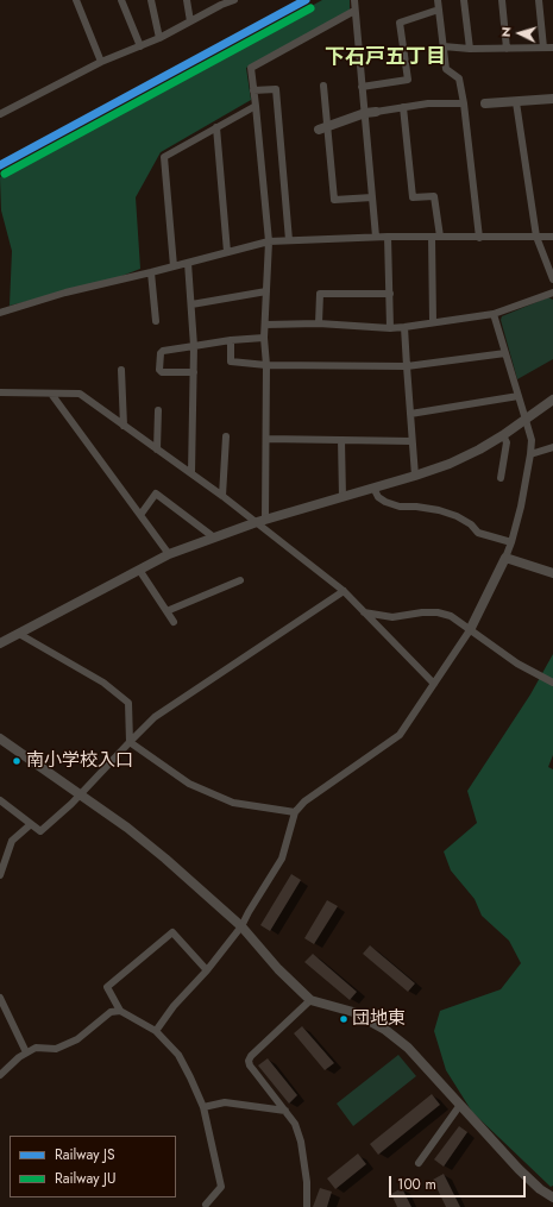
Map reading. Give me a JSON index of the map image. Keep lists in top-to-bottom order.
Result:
{
  "districts": ["下石戸五丁目"],
  "places": ["南小学校入口", "団地東"],
  "lines": ["rail line JS", "rail line JU"],
  "legend": ["Railway JS", "Railway JU"],
  "scale_bar": "100 m",
  "north": "left"
}
